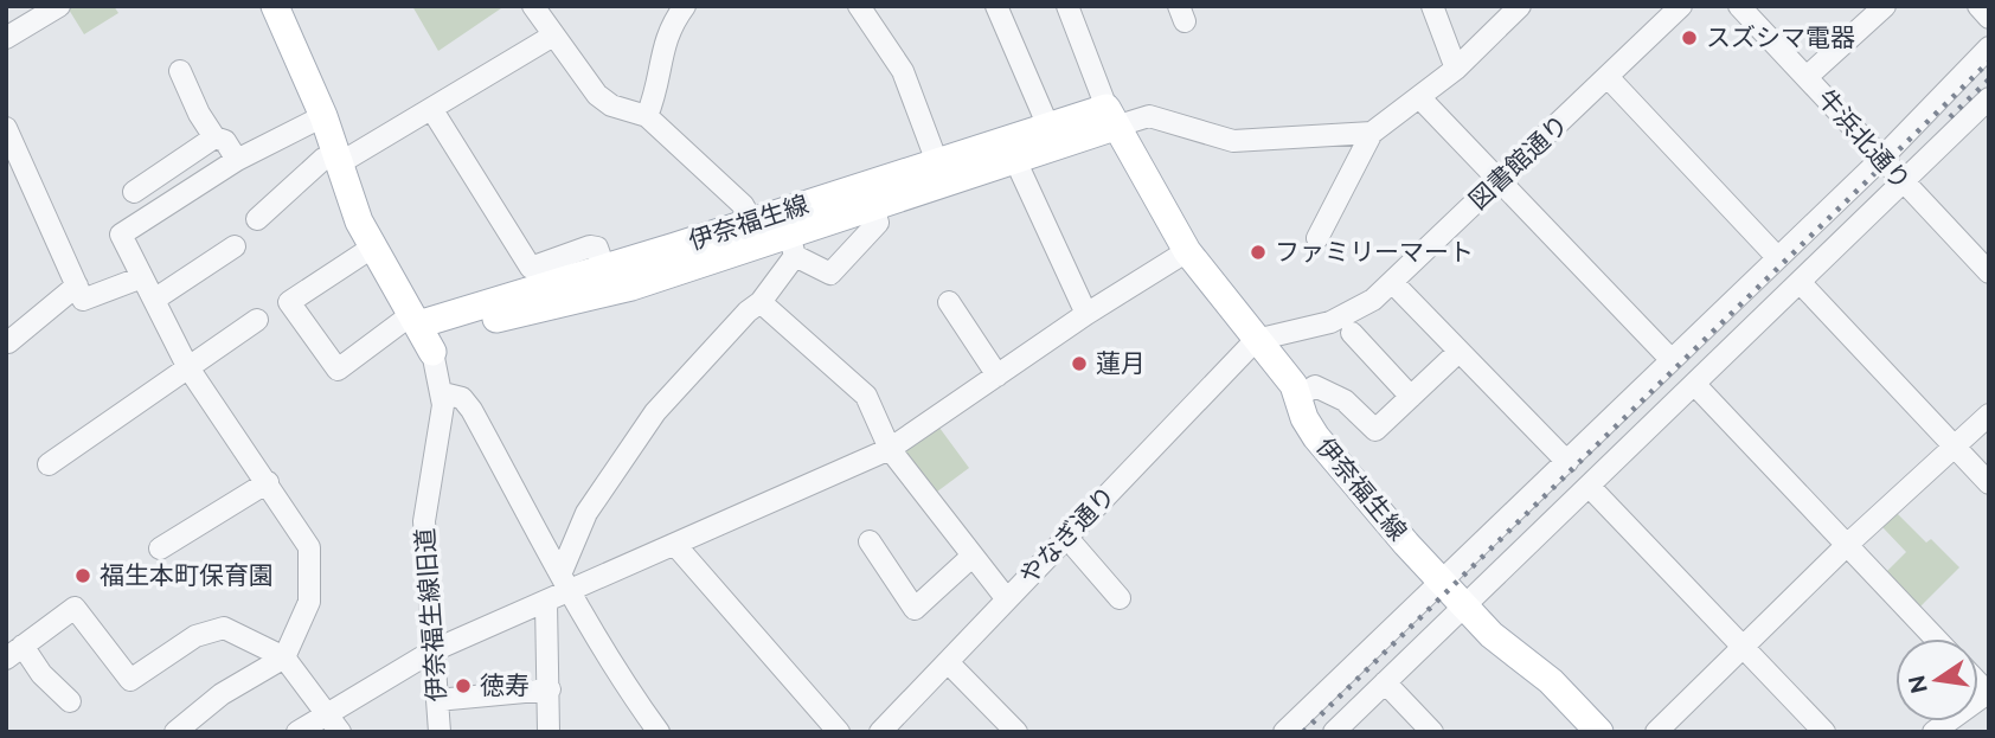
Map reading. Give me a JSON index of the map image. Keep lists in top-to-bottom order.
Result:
{
  "streets": {
    "main road": ["伊奈福生線"],
    "street": [
      "牛浜北通り",
      "図書館通り",
      "やなぎ通り",
      "伊奈福生線旧道"
    ]
  },
  "crossings": [
    ["図書館通り", "伊奈福生線"],
    ["図書館通り", "やなぎ通り"],
    ["伊奈福生線", "やなぎ通り"],
    ["伊奈福生線", "伊奈福生線旧道"]
  ],
  "places": [
    "スズシマ電器",
    "ファミリーマート",
    "蓮月",
    "福生本町保育園",
    "徳寿"
  ],
  "north": "left"
}
